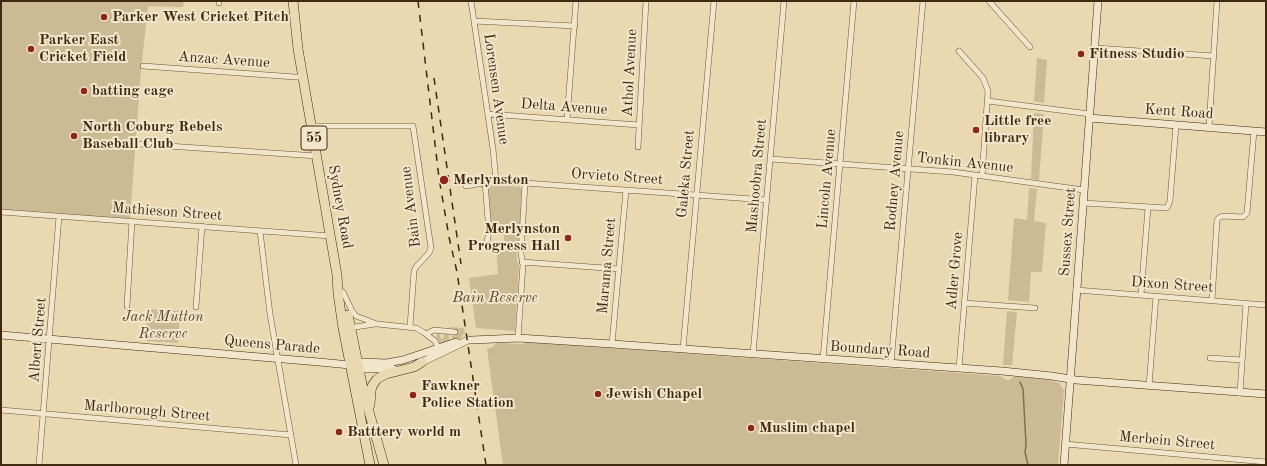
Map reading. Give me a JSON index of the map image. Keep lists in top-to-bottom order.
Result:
{
  "streets": {
    "highway": ["55", "Sydney Road"],
    "main road": [
      "Kent Road",
      "Sussex Street",
      "Queens Parade",
      "Boundary Road"
    ],
    "street": [
      "Anzac Avenue",
      "Athol Avenue",
      "Lorensen Avenue",
      "Delta Avenue",
      "Tonkin Avenue",
      "Galeka Street",
      "Mashoobra Street",
      "Orvieto Street",
      "Lincoln Avenue",
      "Rodney Avenue",
      "Bain Avenue",
      "Mathieson Street",
      "Marama Street",
      "Adler Grove",
      "Dixon Street",
      "Albert Street",
      "Marlborough Street",
      "Merbein Street"
    ]
  },
  "crossings": [
    ["Anzac Avenue", "Sydney Road"],
    ["Athol Avenue", "Delta Avenue"],
    ["Lorensen Avenue", "Delta Avenue"],
    ["Lorensen Avenue", "Orvieto Street"],
    ["Kent Road", "Sussex Street"],
    ["Tonkin Avenue", "Mashoobra Street"],
    ["Tonkin Avenue", "Lincoln Avenue"],
    ["Tonkin Avenue", "Rodney Avenue"],
    ["Tonkin Avenue", "Sussex Street"],
    ["Tonkin Avenue", "Adler Grove"],
    ["Galeka Street", "Orvieto Street"],
    ["Galeka Street", "Boundary Road"],
    ["Mashoobra Street", "Orvieto Street"],
    ["Mashoobra Street", "Boundary Road"],
    ["Orvieto Street", "Marama Street"],
    ["Lincoln Avenue", "Boundary Road"],
    ["Rodney Avenue", "Boundary Road"],
    ["Sydney Road", "Bain Avenue"],
    ["Sydney Road", "Mathieson Street"],
    ["Sydney Road", "Queens Parade"],
    ["Sydney Road", "Boundary Road"],
    ["Mathieson Street", "Albert Street"],
    ["Sussex Street", "Dixon Street"],
    ["Sussex Street", "Boundary Road"],
    ["Sussex Street", "Merbein Street"],
    ["Marama Street", "Boundary Road"],
    ["Adler Grove", "Boundary Road"],
    ["Albert Street", "Queens Parade"],
    ["Albert Street", "Marlborough Street"],
    ["Queens Parade", "Boundary Road"]
  ],
  "parks": ["Bain Reserve", "Jack Mutton Reserve"],
  "places": [
    "Parker West Cricket Pitch",
    "Parker East Cricket Field",
    "Fitness Studio",
    "batting cage",
    "Little free library",
    "North Coburg Rebels Baseball Club",
    "Merlynston",
    "Merlynston Progress Hall",
    "Jewish Chapel",
    "Fawkner Police Station",
    "Muslim chapel",
    "Batttery world m"
  ]
}
